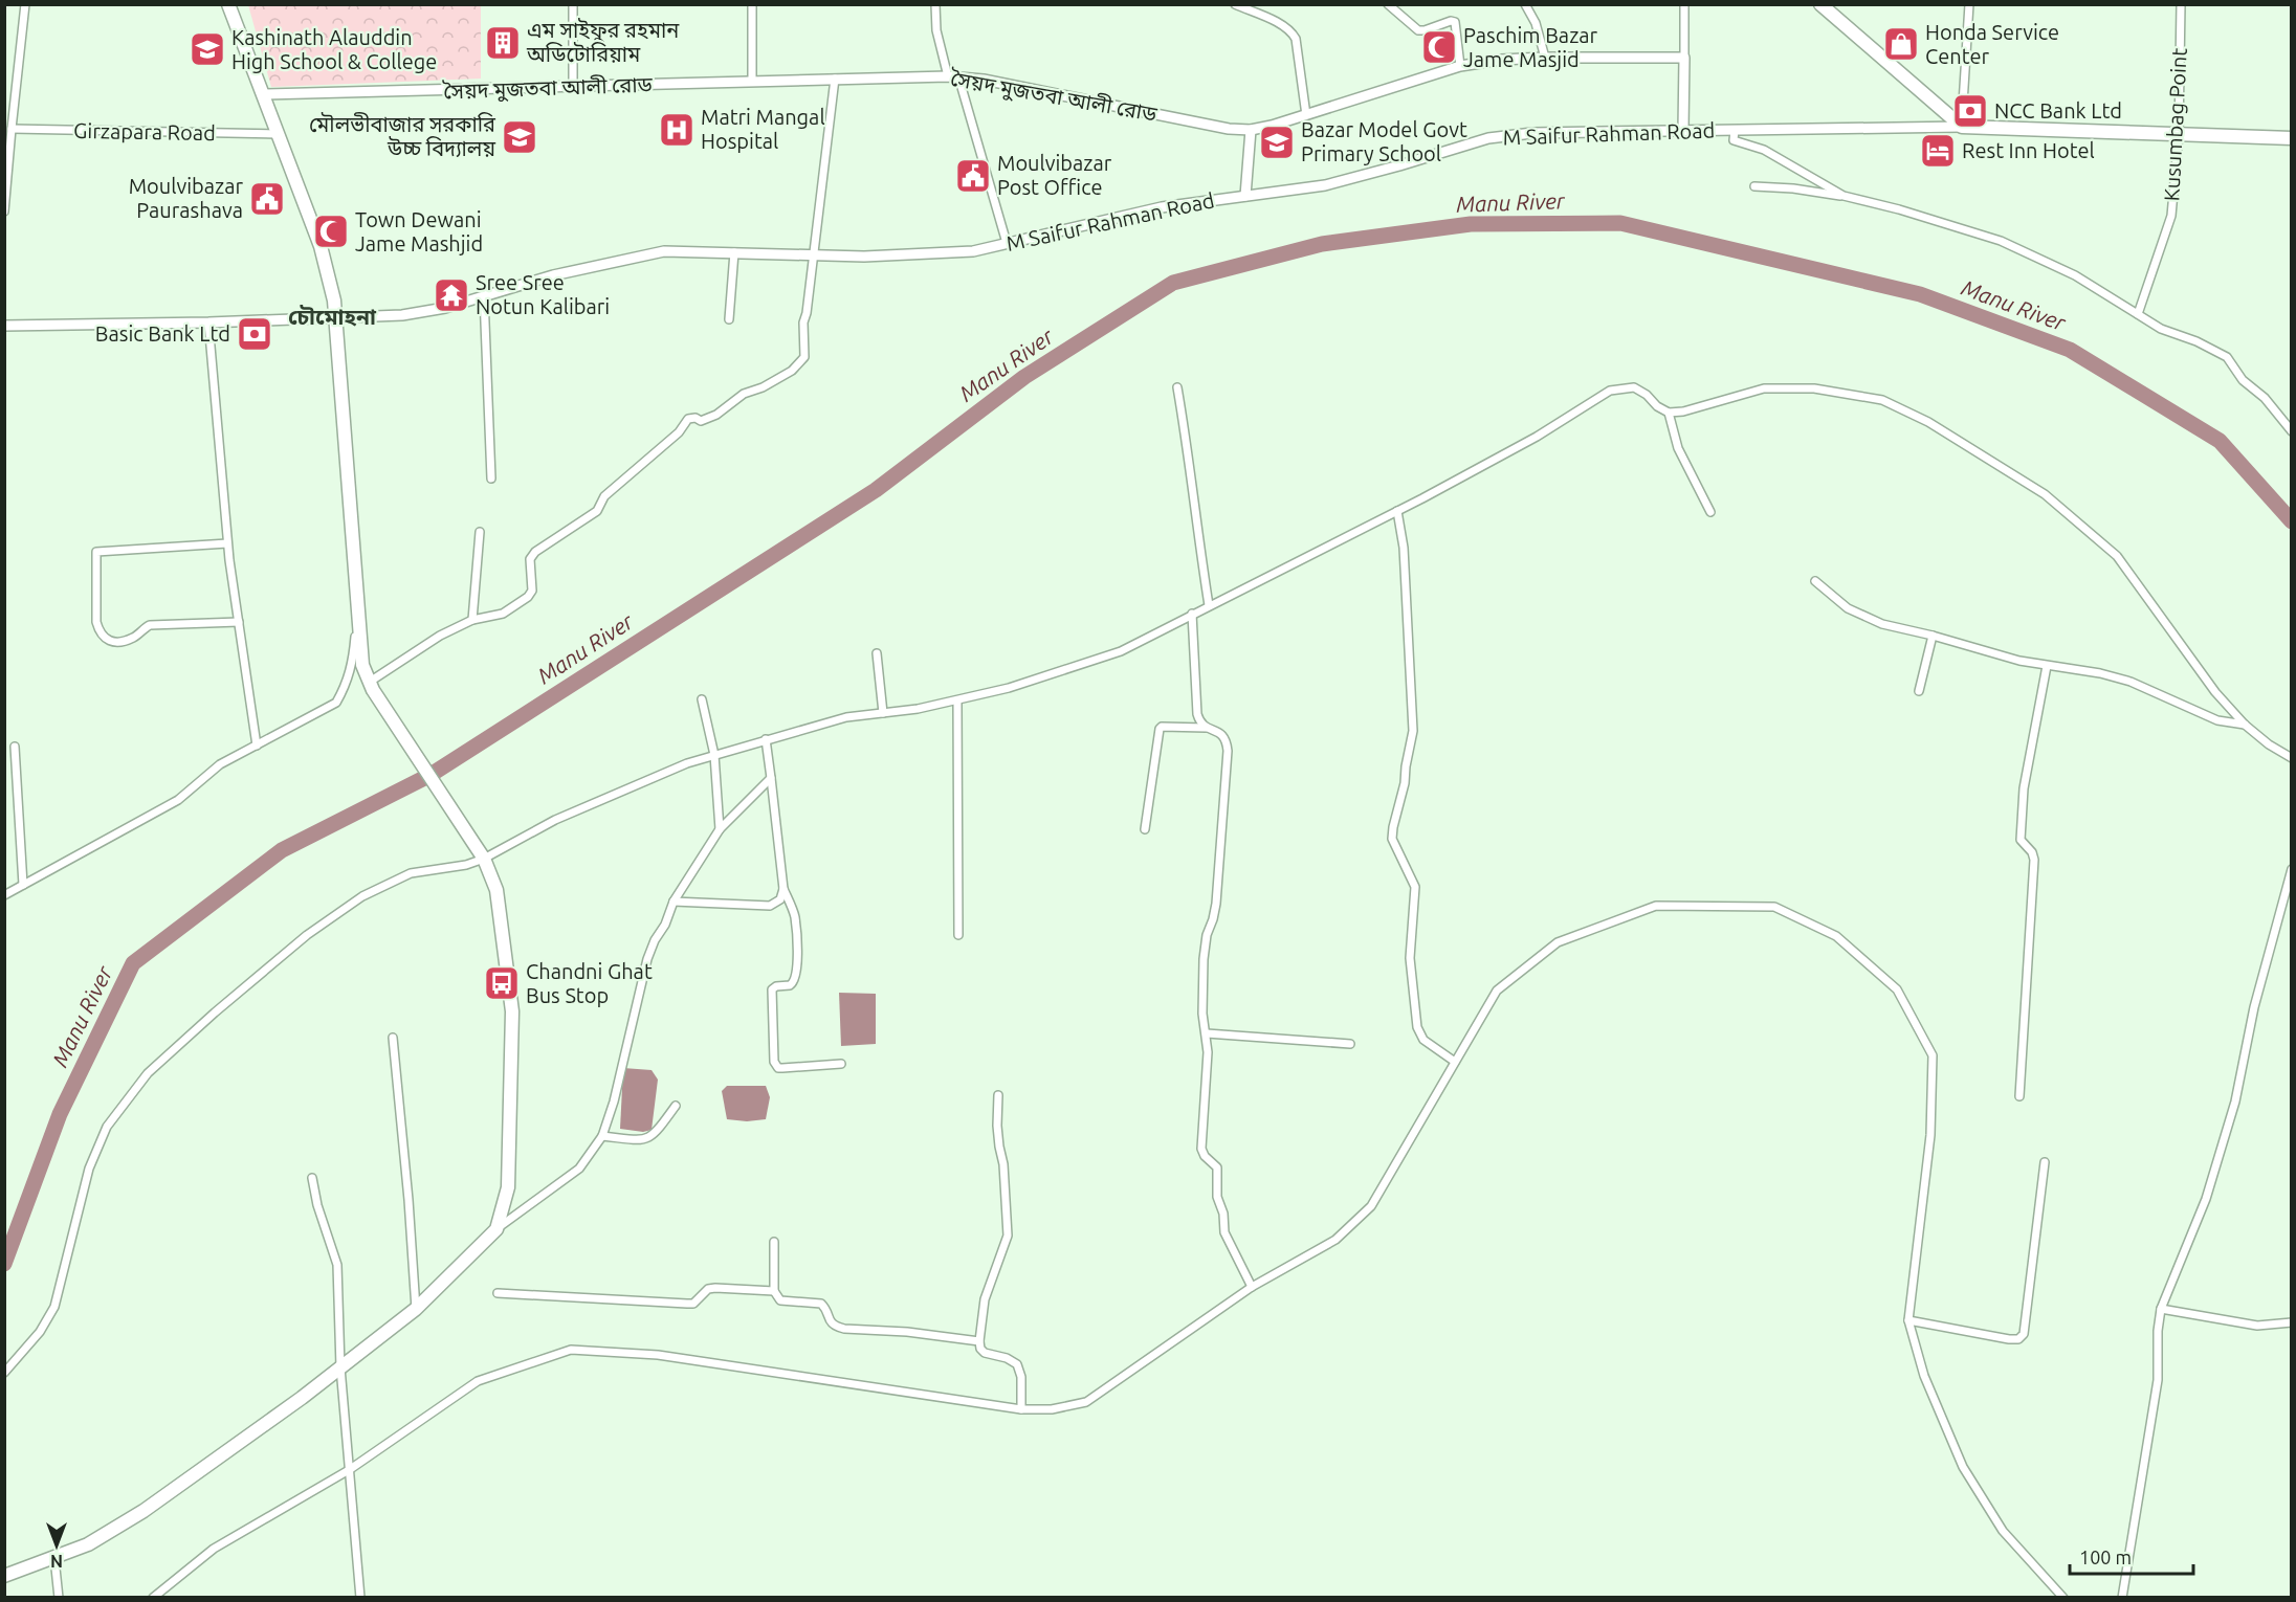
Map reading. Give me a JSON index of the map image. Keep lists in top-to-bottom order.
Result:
{
  "streets": {
    "main road": ["সৈয়দ মুজতবা আলী রোড", "M Saifur Rahman Road"],
    "street": ["Kusumbag Point", "Girzapara Road"]
  },
  "districts": ["চৌমোহনা"],
  "water": ["Manu River"],
  "places": {
    "building": ["এম সাইফুর রহমান অডিটোরিয়াম"],
    "shop": ["Honda Service Center"],
    "mosque": ["Paschim Bazar Jame Masjid", "Town Dewani Jame Mashjid"],
    "school or university": ["Kashinath Alauddin High School & College", "মৌলভীবাজার সরকারি উচ্চ বিদ্যালয়", "Bazar Model Govt Primary School"],
    "bank": ["NCC Bank Ltd", "Basic Bank Ltd"],
    "hospital": ["Matri Mangal Hospital"],
    "hotel": ["Rest Inn Hotel"],
    "public building": ["Moulvibazar Post Office", "Moulvibazar Paurashava"],
    "temple": ["Sree Sree Notun Kalibari"],
    "bus stop": ["Chandni Ghat Bus Stop"]
  },
  "scale_bar": "100 m",
  "north": "bottom"
}
